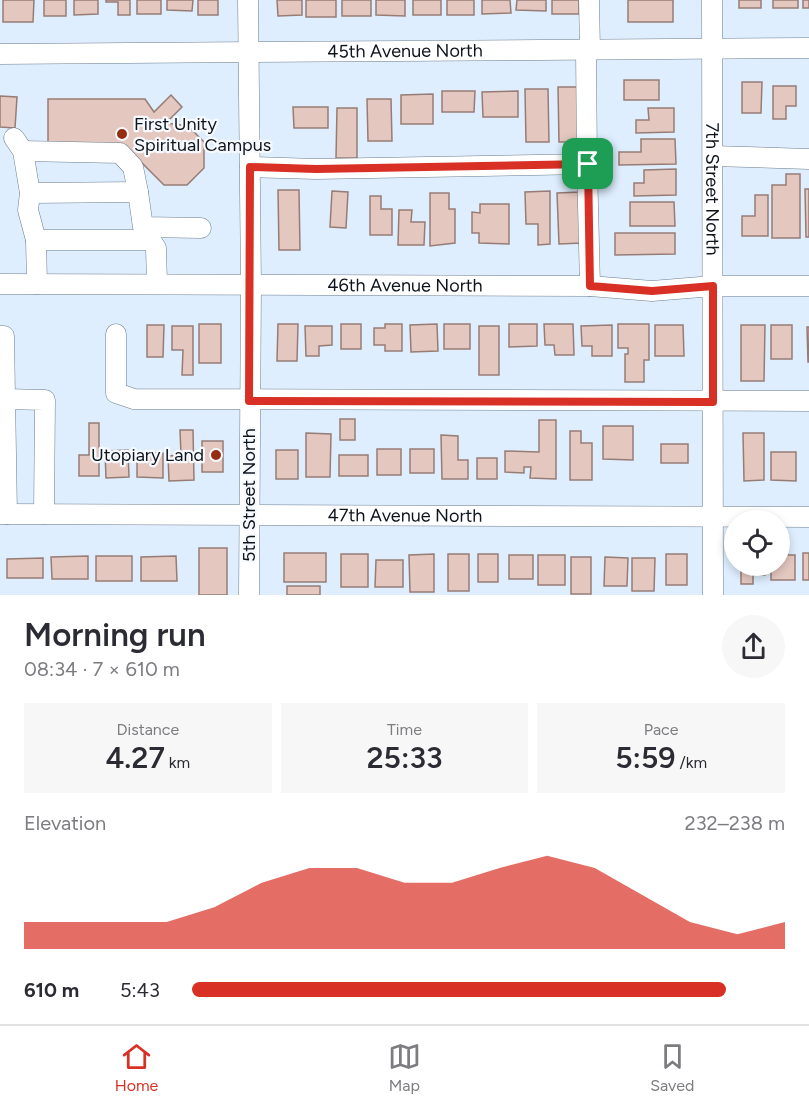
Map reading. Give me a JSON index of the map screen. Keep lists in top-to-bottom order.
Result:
{
  "streets": {
    "street": [
      "45th Avenue North",
      "7th Street North",
      "46th Avenue North",
      "5th Street North",
      "47th Avenue North"
    ]
  },
  "crossings": [
    ["45th Avenue North", "7th Street North"],
    ["45th Avenue North", "5th Street North"],
    ["7th Street North", "46th Avenue North"],
    ["7th Street North", "47th Avenue North"],
    ["46th Avenue North", "5th Street North"],
    ["5th Street North", "47th Avenue North"]
  ],
  "places": ["First Unity Spiritual Campus", "Utopiary Land"],
  "page": {
    "heading": ["Morning run", "08:34 · 7 × 610 m"],
    "stats": [
      ["Distance", "4.27 km"],
      ["Time", "25:33"],
      ["Pace", "5:59 /km"]
    ],
    "chart": ["Elevation", "232–238 m"],
    "list": [
      {
        "name": "610 m",
        "note": "5:43"
      }
    ],
    "tabs": ["Home", "Map", "Saved"]
  }
}
